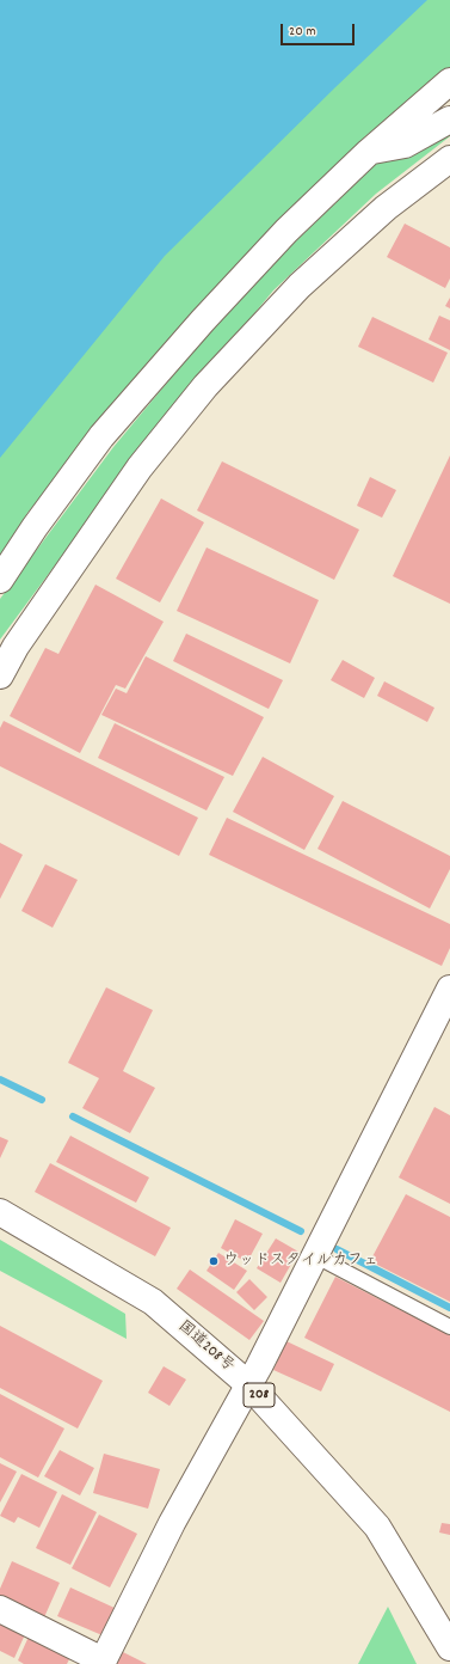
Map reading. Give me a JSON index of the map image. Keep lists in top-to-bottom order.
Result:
{
  "streets": {
    "main road": ["国道208号", "208"]
  },
  "places": ["ウッドスタイルカフェ"],
  "scale_bar": "20 m"
}
